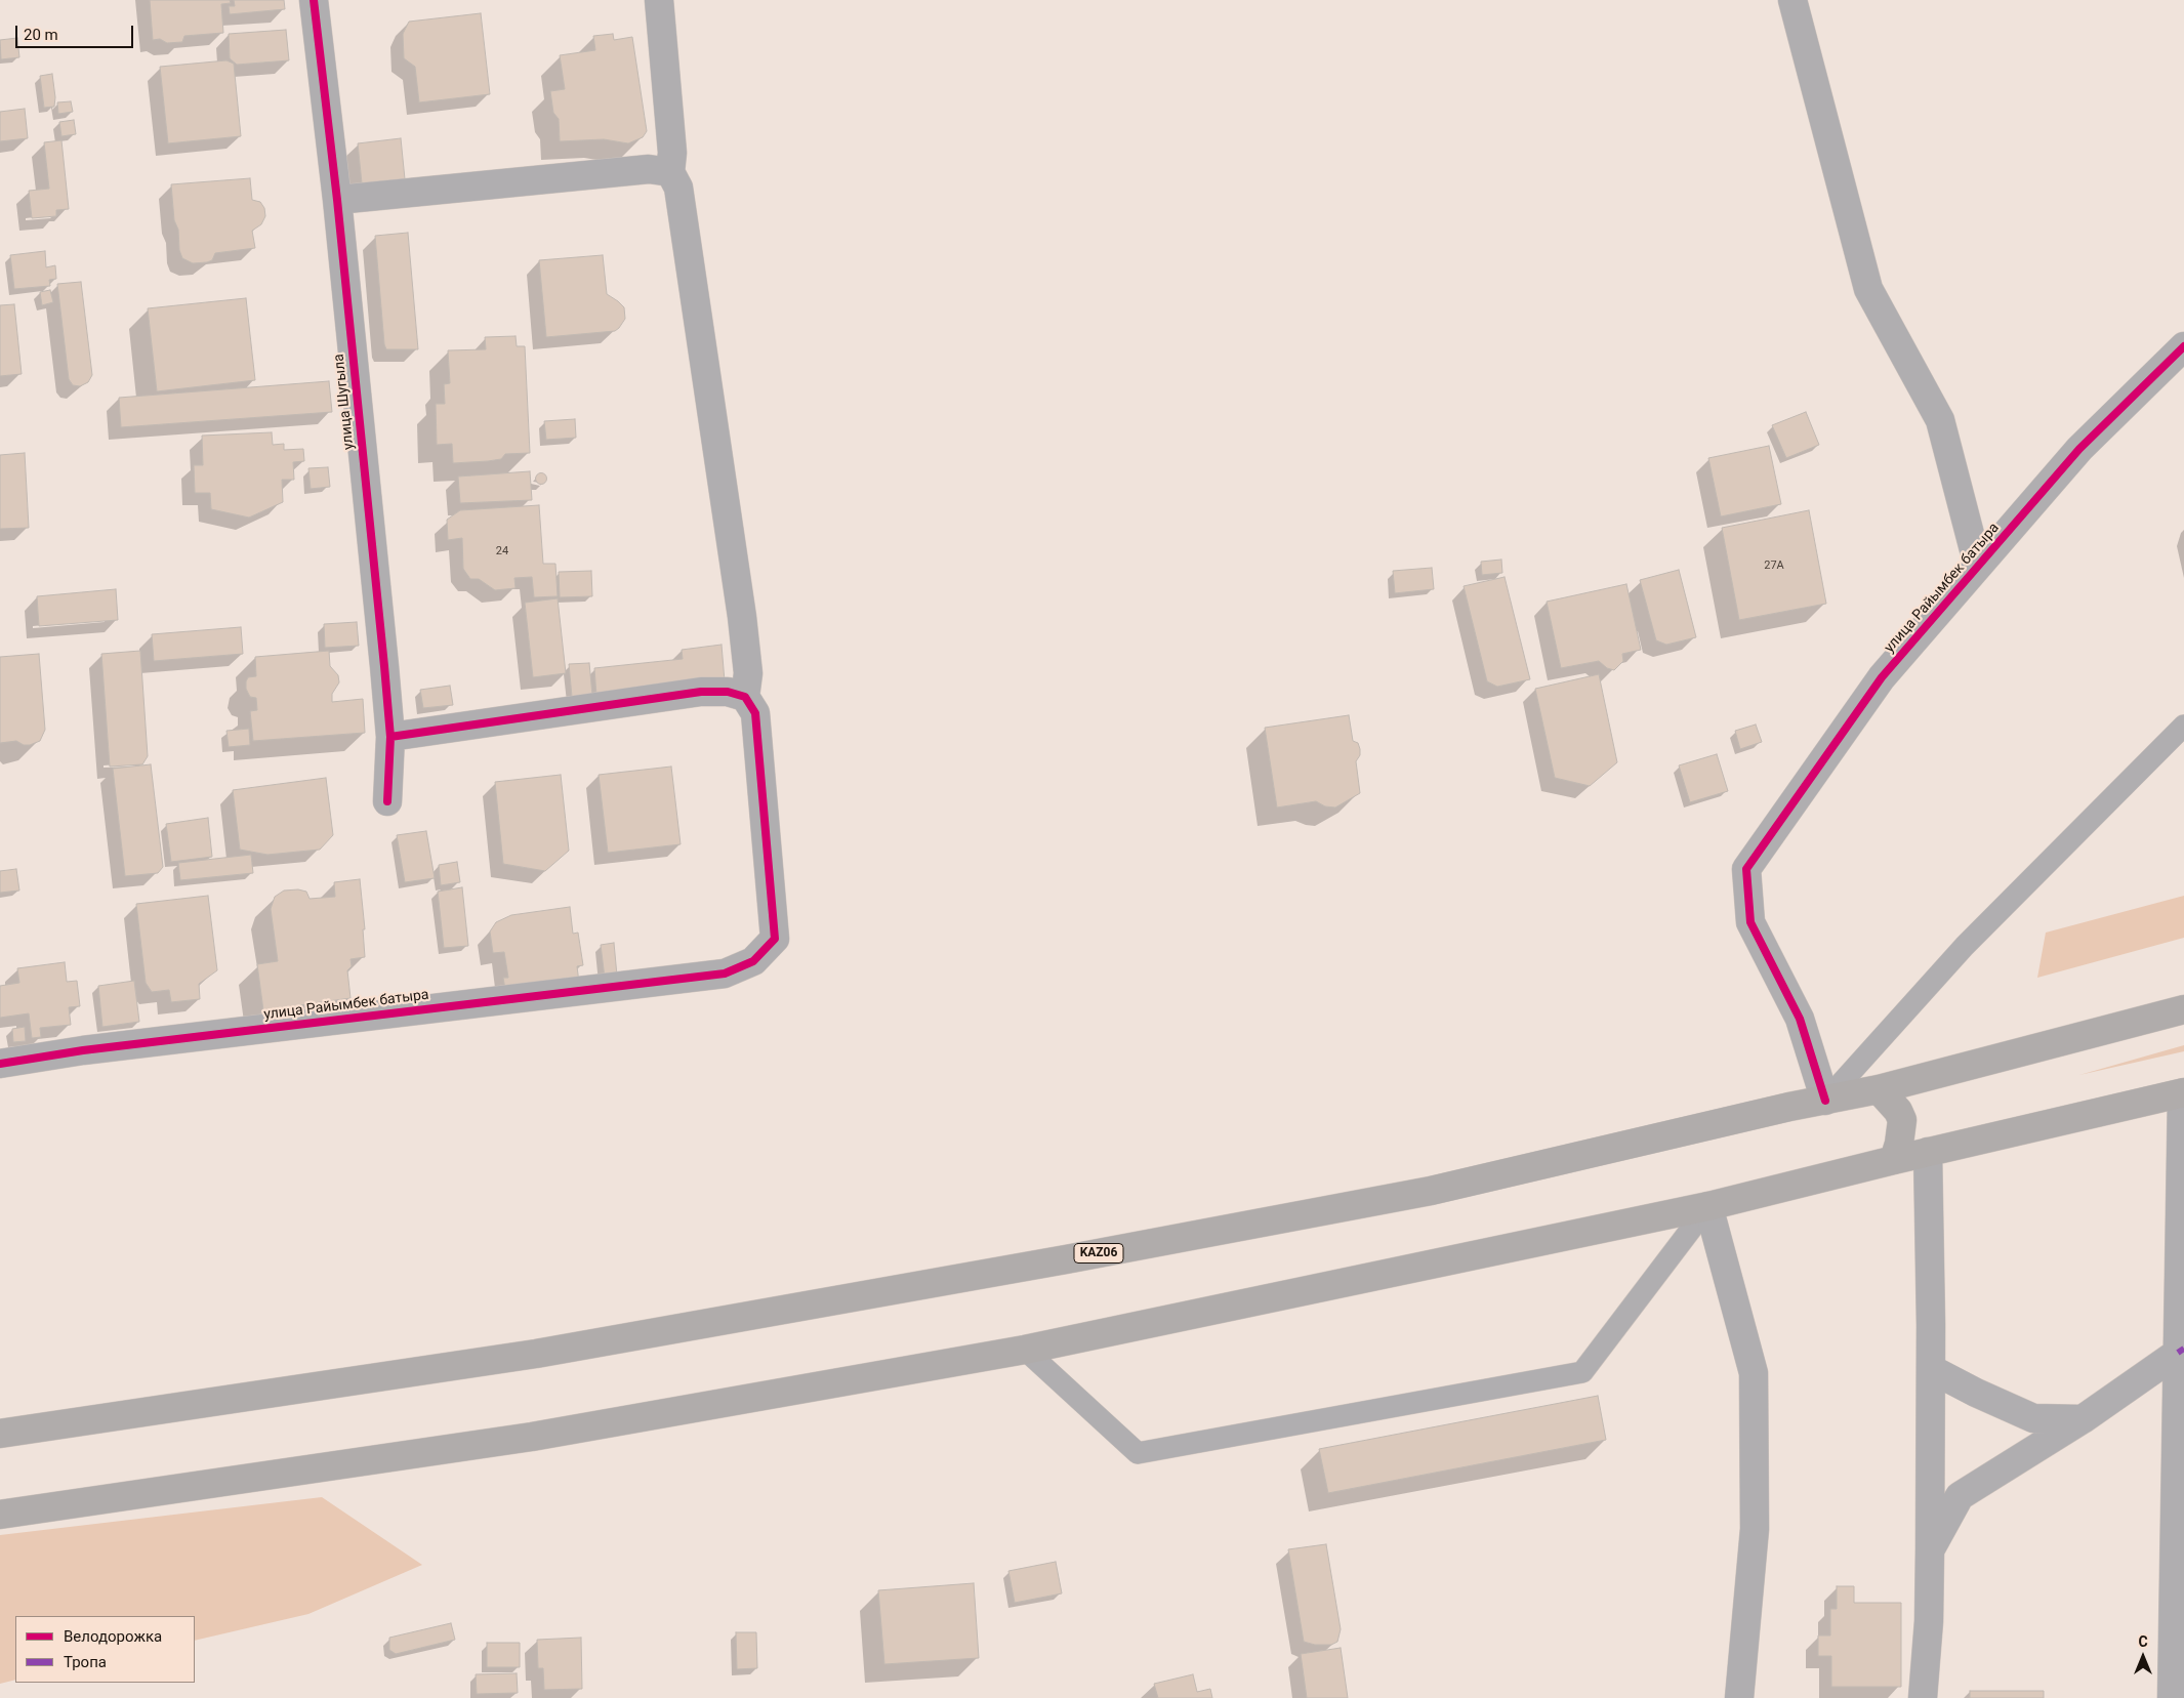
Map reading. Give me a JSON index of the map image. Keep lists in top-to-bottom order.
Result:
{
  "streets": {
    "highway": ["KАZ06"],
    "street": ["улица Шугыла", "улица Райымбек батыра"]
  },
  "crossings": [
    ["улица Райымбек батыра", "KАZ06"]
  ],
  "house_numbers": ["24", "27А"],
  "legend": ["Велодорожка", "Тропа"],
  "scale_bar": "20 m",
  "north": "top"
}
